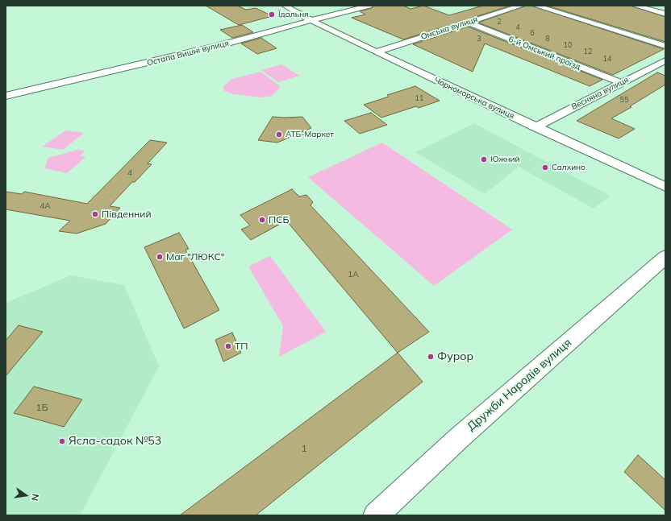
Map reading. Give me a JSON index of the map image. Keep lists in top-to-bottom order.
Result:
{
  "streets": {
    "street": [
      "Омська вулиця",
      "Остапа Вишні вулиця",
      "6-й Омський проїзд",
      "Весняна вулиця",
      "Чорноморська вулиця",
      "Дружби Народів вулиця"
    ]
  },
  "crossings": [
    ["Омська вулиця", "6-й Омський проїзд"],
    ["Омська вулиця", "Чорноморська вулиця"],
    ["Остапа Вишні вулиця", "Чорноморська вулиця"],
    ["6-й Омський проїзд", "Весняна вулиця"],
    ["Весняна вулиця", "Чорноморська вулиця"]
  ],
  "places": [
    "Їдальня",
    "АТБ-Маркет",
    "Южний",
    "Салхино",
    "Південний",
    "ПСБ",
    "Маг \"ЛЮКС\"",
    "ТП",
    "Фурор",
    "Ясла-садок №53"
  ],
  "house_numbers": [
    "2",
    "4",
    "6",
    "3",
    "8",
    "10",
    "12",
    "14",
    "11",
    "55",
    "4",
    "4А",
    "1А",
    "1Б",
    "1"
  ],
  "north": "right"
}
